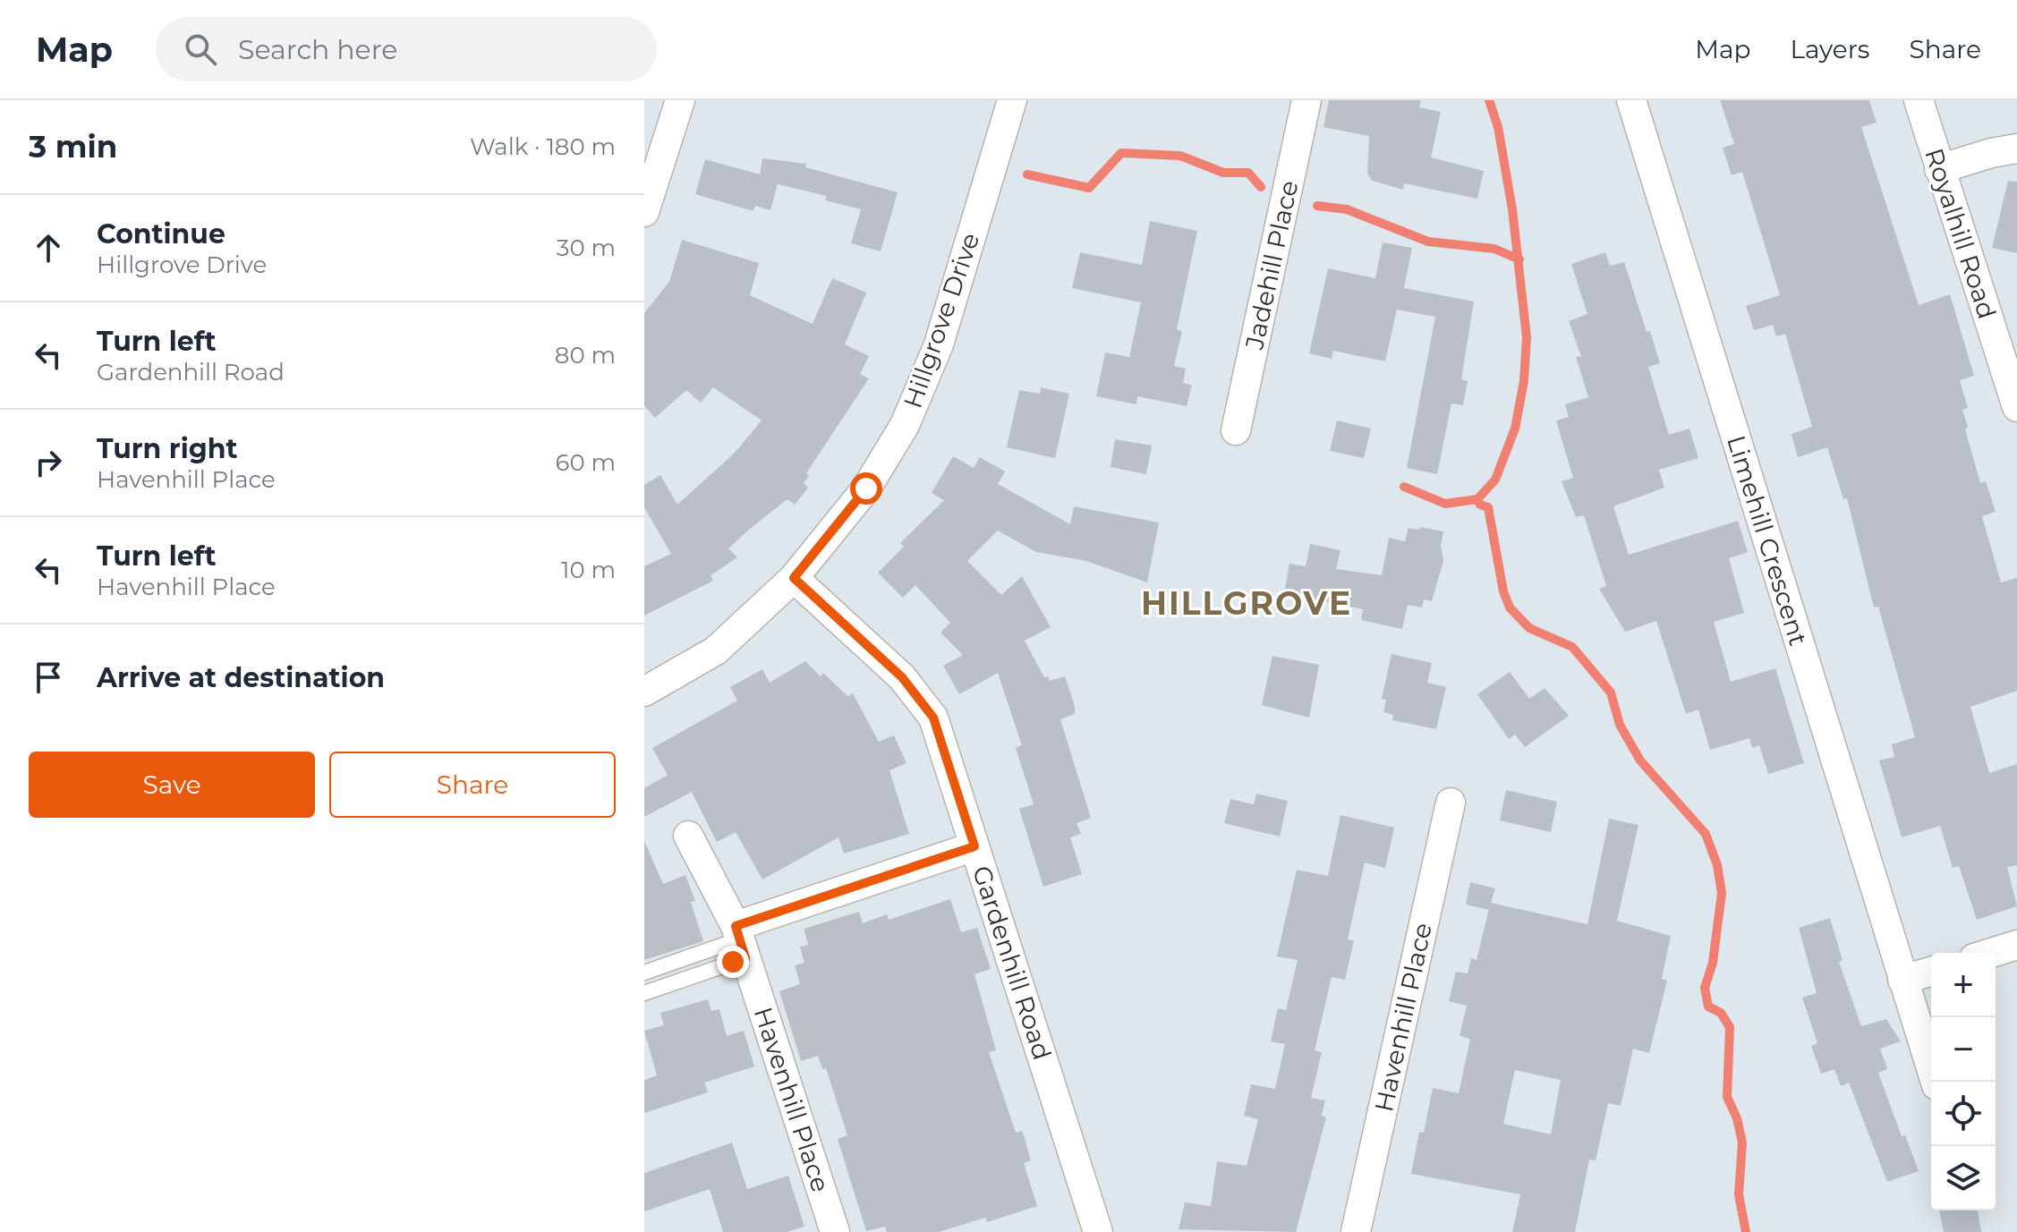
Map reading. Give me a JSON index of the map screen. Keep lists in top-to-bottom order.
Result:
{
  "streets": {
    "street": [
      "Royalhill Road",
      "Jadehill Place",
      "Hillgrove Drive",
      "Limehill Crescent",
      "Gardenhill Road",
      "Havenhill Place"
    ]
  },
  "crossings": [
    ["Hillgrove Drive", "Gardenhill Road"]
  ],
  "districts": ["HILLGROVE"],
  "page": {
    "header": "Map",
    "search": "Search here",
    "nav": ["Map", "Layers", "Share"],
    "heading": ["3 min", "Walk · 180 m"],
    "list": [
      ["Continue", "Hillgrove Drive", "30 m"],
      ["Turn left", "Gardenhill Road", "80 m"],
      ["Turn right", "Havenhill Place", "60 m"],
      ["Turn left", "Havenhill Place", "10 m"],
      "Arrive at destination"
    ],
    "buttons": ["Save", "Share"],
    "map_buttons": ["+", "−"]
  }
}
